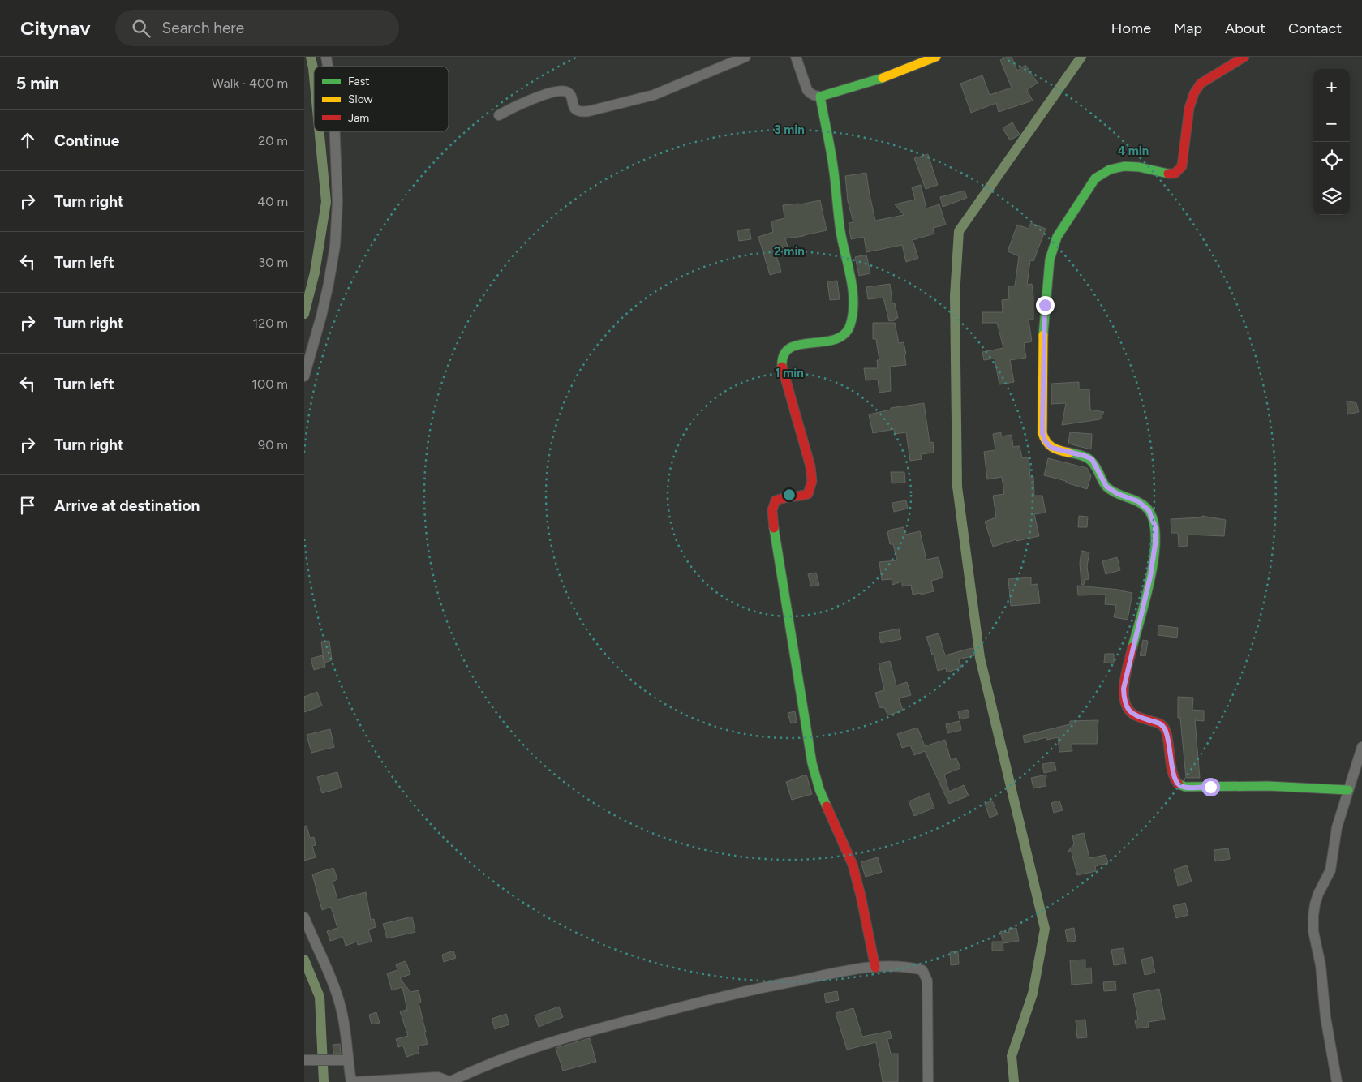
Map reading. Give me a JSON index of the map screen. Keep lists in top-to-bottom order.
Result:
{
  "legend": ["Fast", "Slow", "Jam"],
  "page": {
    "header": "Citynav",
    "search": "Search here",
    "nav": [
      "Home",
      "Map",
      "About",
      "Contact"
    ],
    "heading": ["5 min", "Walk · 400 m"],
    "map_buttons": ["+", "−"],
    "list": [
      ["Continue", "20 m"],
      ["Turn right", "40 m"],
      ["Turn left", "30 m"],
      ["Turn right", "120 m"],
      ["Turn left", "100 m"],
      ["Turn right", "90 m"],
      "Arrive at destination"
    ]
  },
  "rings": [
    "3 min",
    "4 min",
    "2 min",
    "1 min"
  ]
}
